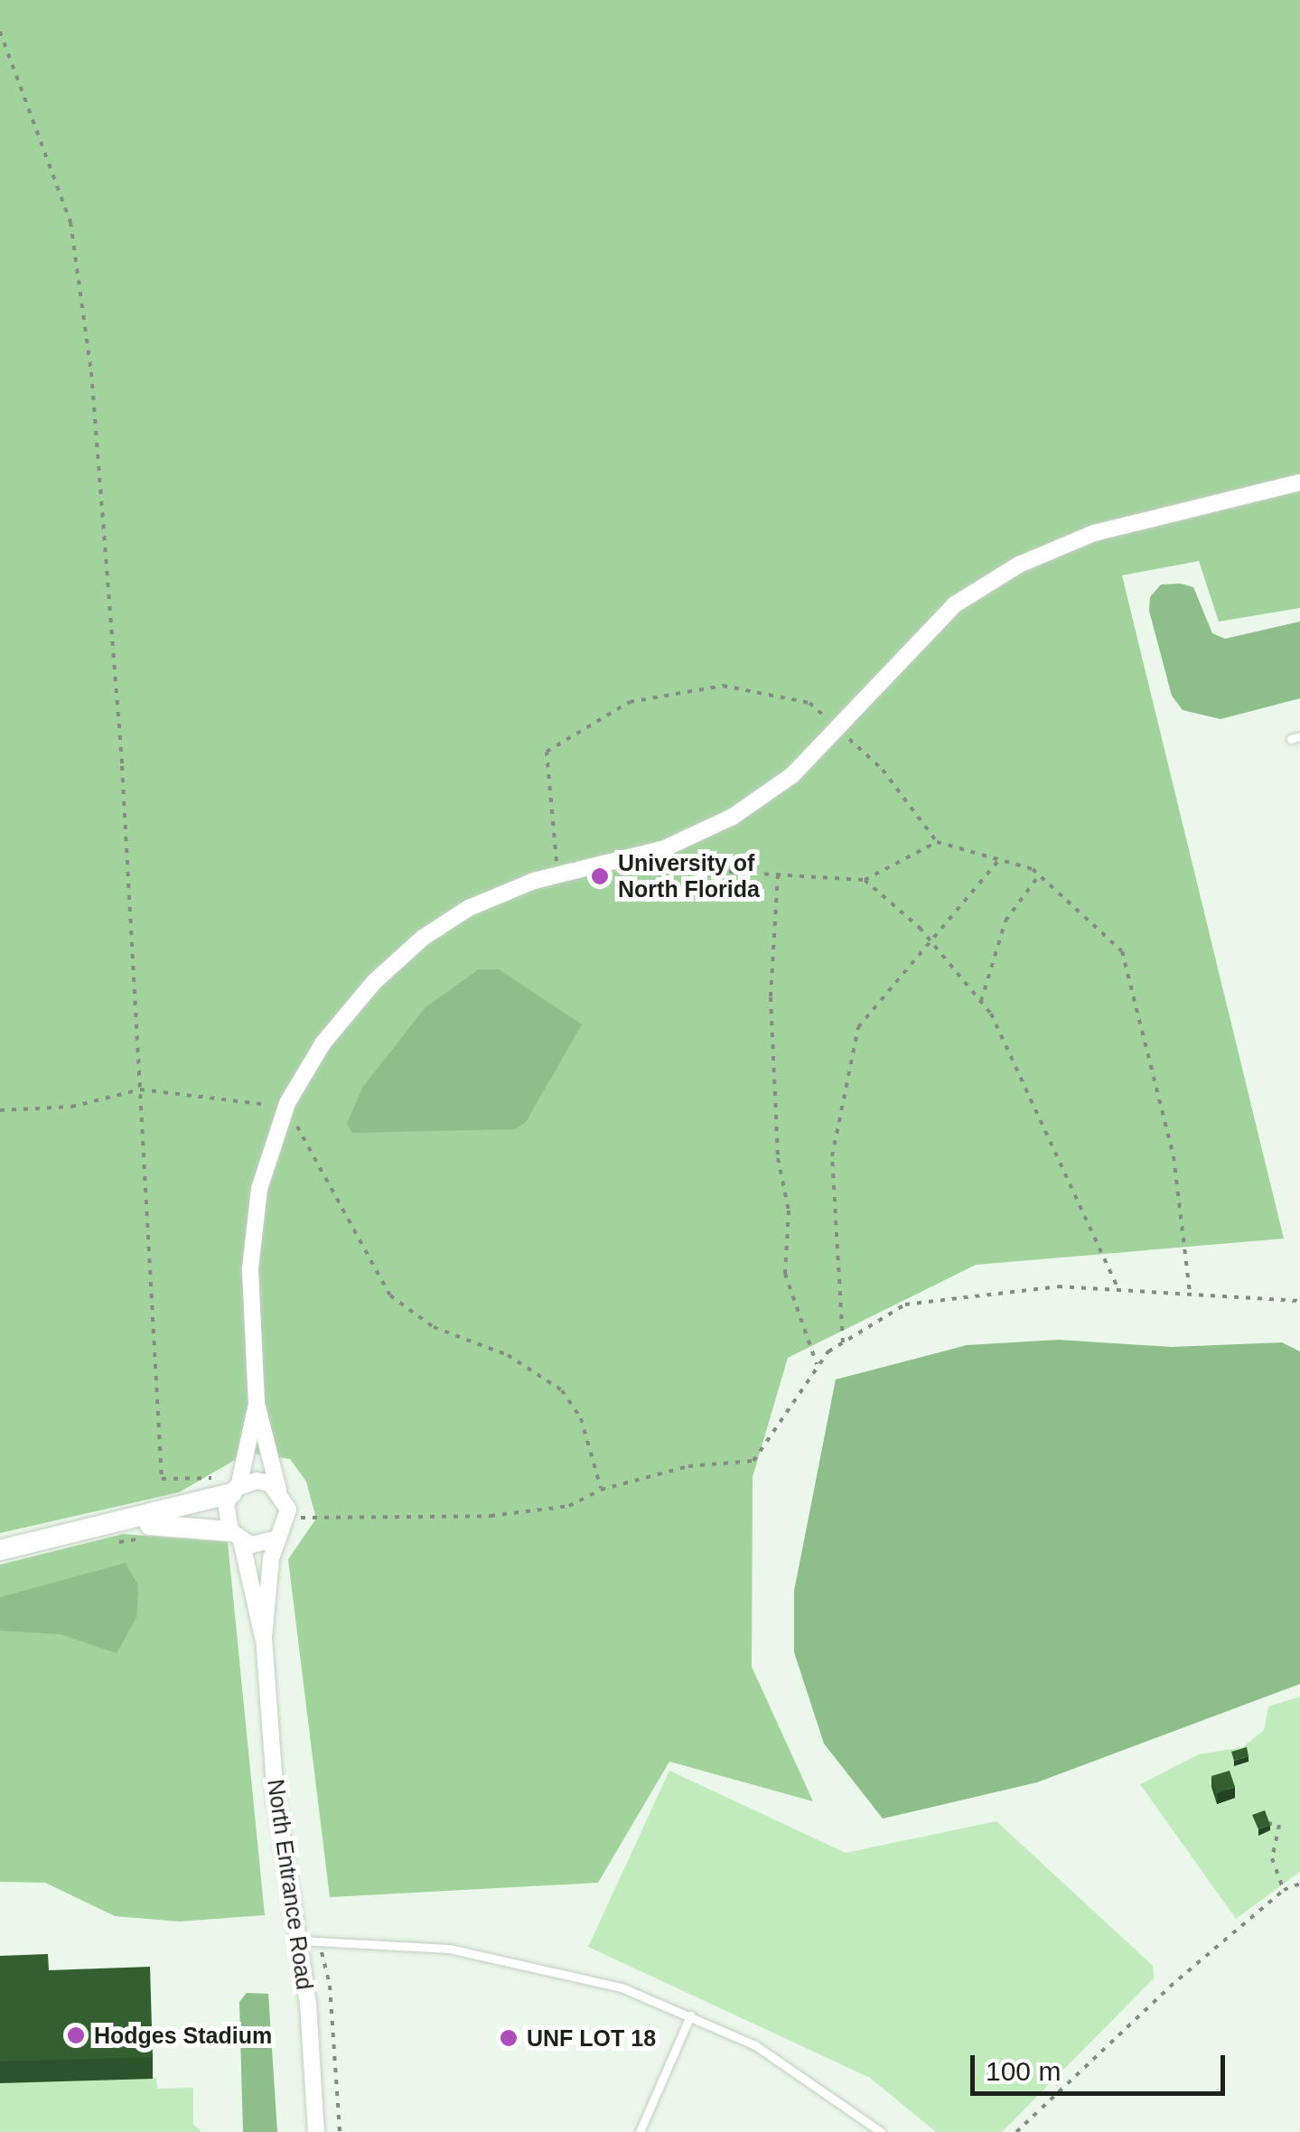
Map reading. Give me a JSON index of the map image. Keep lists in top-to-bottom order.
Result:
{
  "streets": {
    "street": ["North Entrance Road"]
  },
  "places": ["University of North Florida", "Hodges Stadium", "UNF LOT 18"],
  "scale_bar": "100 m"
}
